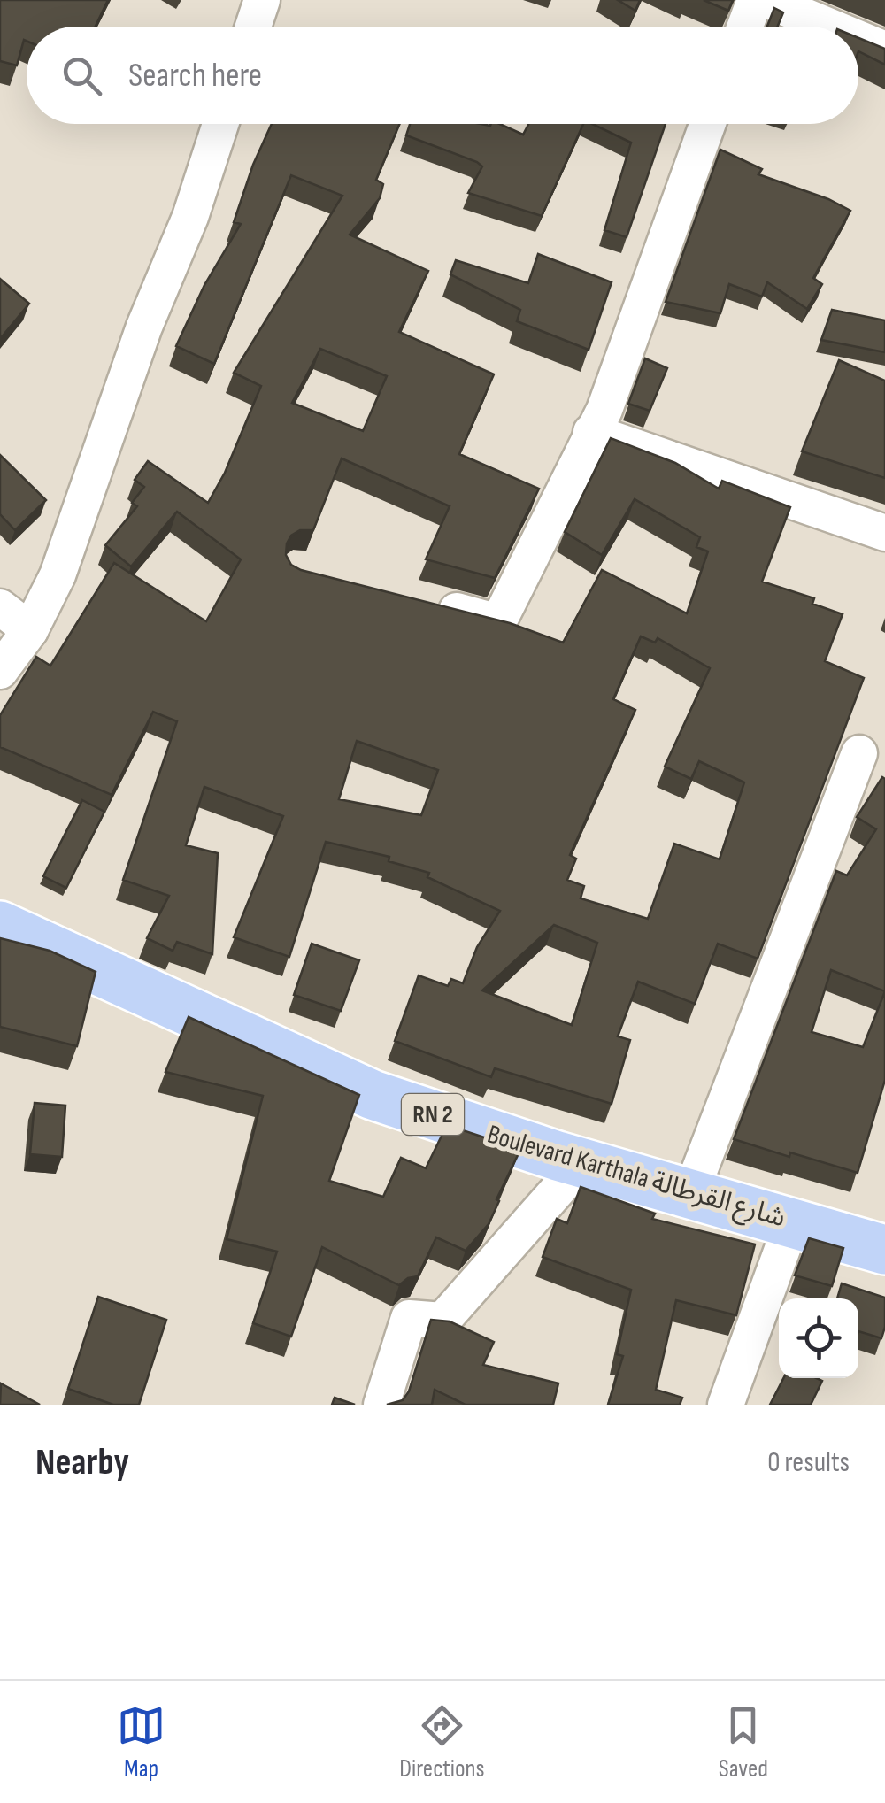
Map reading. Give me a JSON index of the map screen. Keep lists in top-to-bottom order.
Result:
{
  "streets": {
    "main road": ["RN 2", "Boulevard Karthala شارع القرطالة"]
  },
  "page": {
    "search": "Search here",
    "heading": ["Nearby", "0 results"],
    "nav": ["Map", "Directions", "Saved"]
  }
}
